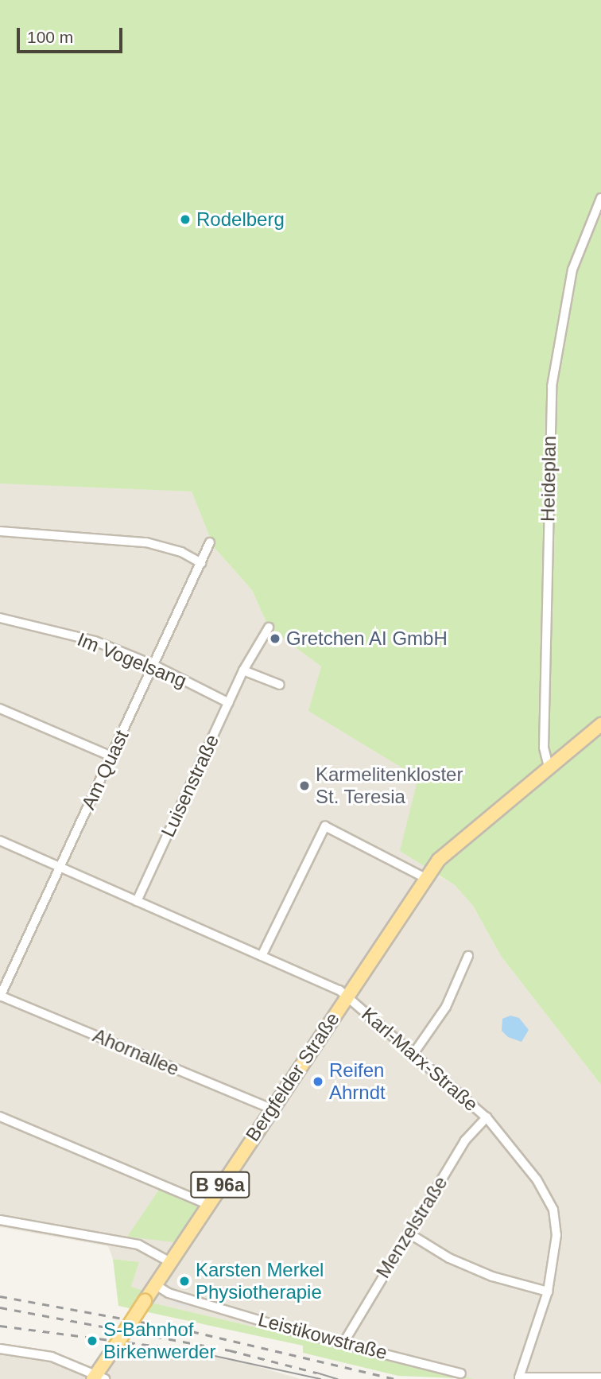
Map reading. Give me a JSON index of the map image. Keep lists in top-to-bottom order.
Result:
{
  "streets": {
    "main road": ["Bergfelder Straße", "B 96a"],
    "street": [
      "Heideplan",
      "Im Vogelsang",
      "Am Quast",
      "Luisenstraße",
      "Ahornallee",
      "Karl-Marx-Straße",
      "Menzelstraße",
      "Leistikowstraße"
    ]
  },
  "crossings": [
    ["Heideplan", "Bergfelder Straße"],
    ["Heideplan", "B 96a"],
    ["Im Vogelsang", "Am Quast"],
    ["Im Vogelsang", "Luisenstraße"],
    ["Am Quast", "Ahornallee"],
    ["Am Quast", "Karl-Marx-Straße"],
    ["Luisenstraße", "Karl-Marx-Straße"],
    ["Ahornallee", "Bergfelder Straße"],
    ["Karl-Marx-Straße", "Bergfelder Straße"],
    ["Karl-Marx-Straße", "Menzelstraße"],
    ["Bergfelder Straße", "B 96a"],
    ["Bergfelder Straße", "Leistikowstraße"],
    ["Menzelstraße", "Leistikowstraße"]
  ],
  "places": [
    "Rodelberg",
    "Gretchen AI GmbH",
    "Karmelitenkloster St. Teresia",
    "Reifen Ahrndt",
    "Karsten Merkel Physiotherapie",
    "S-Bahnhof Birkenwerder"
  ],
  "scale_bar": "100 m"
}
